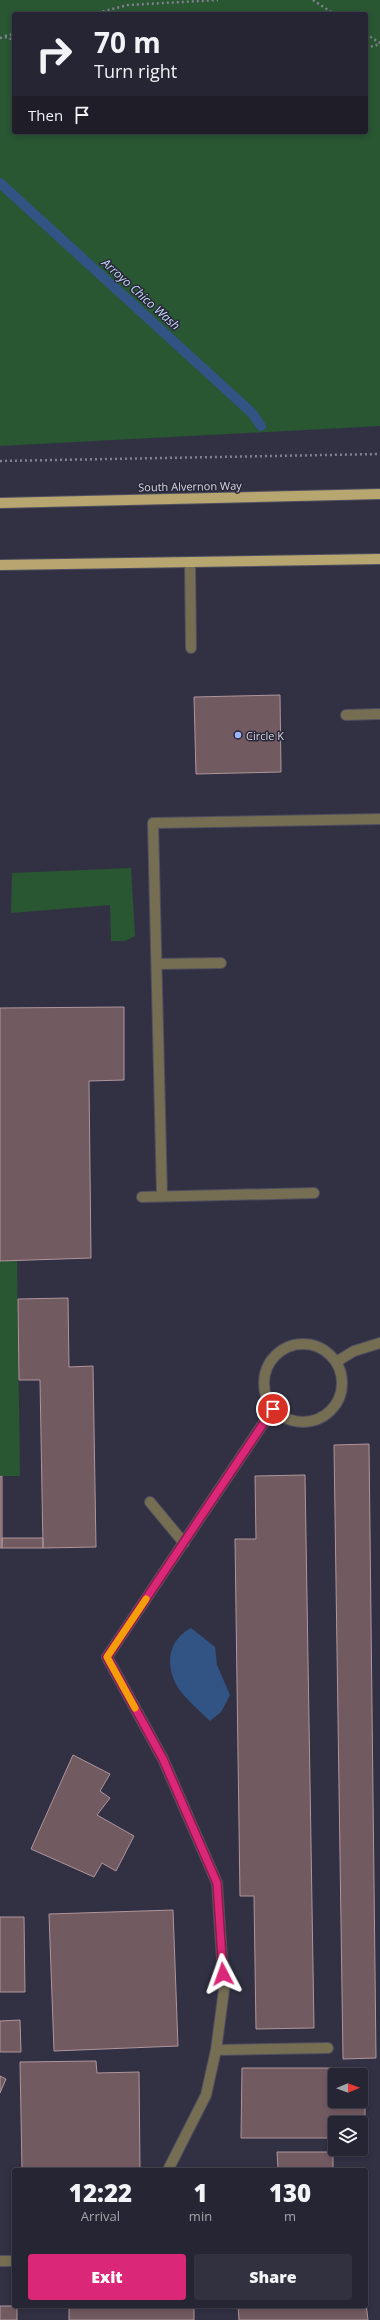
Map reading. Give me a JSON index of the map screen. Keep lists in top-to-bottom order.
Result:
{
  "streets": {
    "main road": ["South Alvernon Way"]
  },
  "water": ["Arroyo Chico Wash"],
  "places": ["Circle K"],
  "north": "right",
  "page": {
    "turn": ["70 m", "Turn right"],
    "then": "Then",
    "eta": [
      "12:22",
      "Arrival",
      "1",
      "min",
      "130",
      "m"
    ],
    "buttons": ["Exit", "Share"]
  }
}
